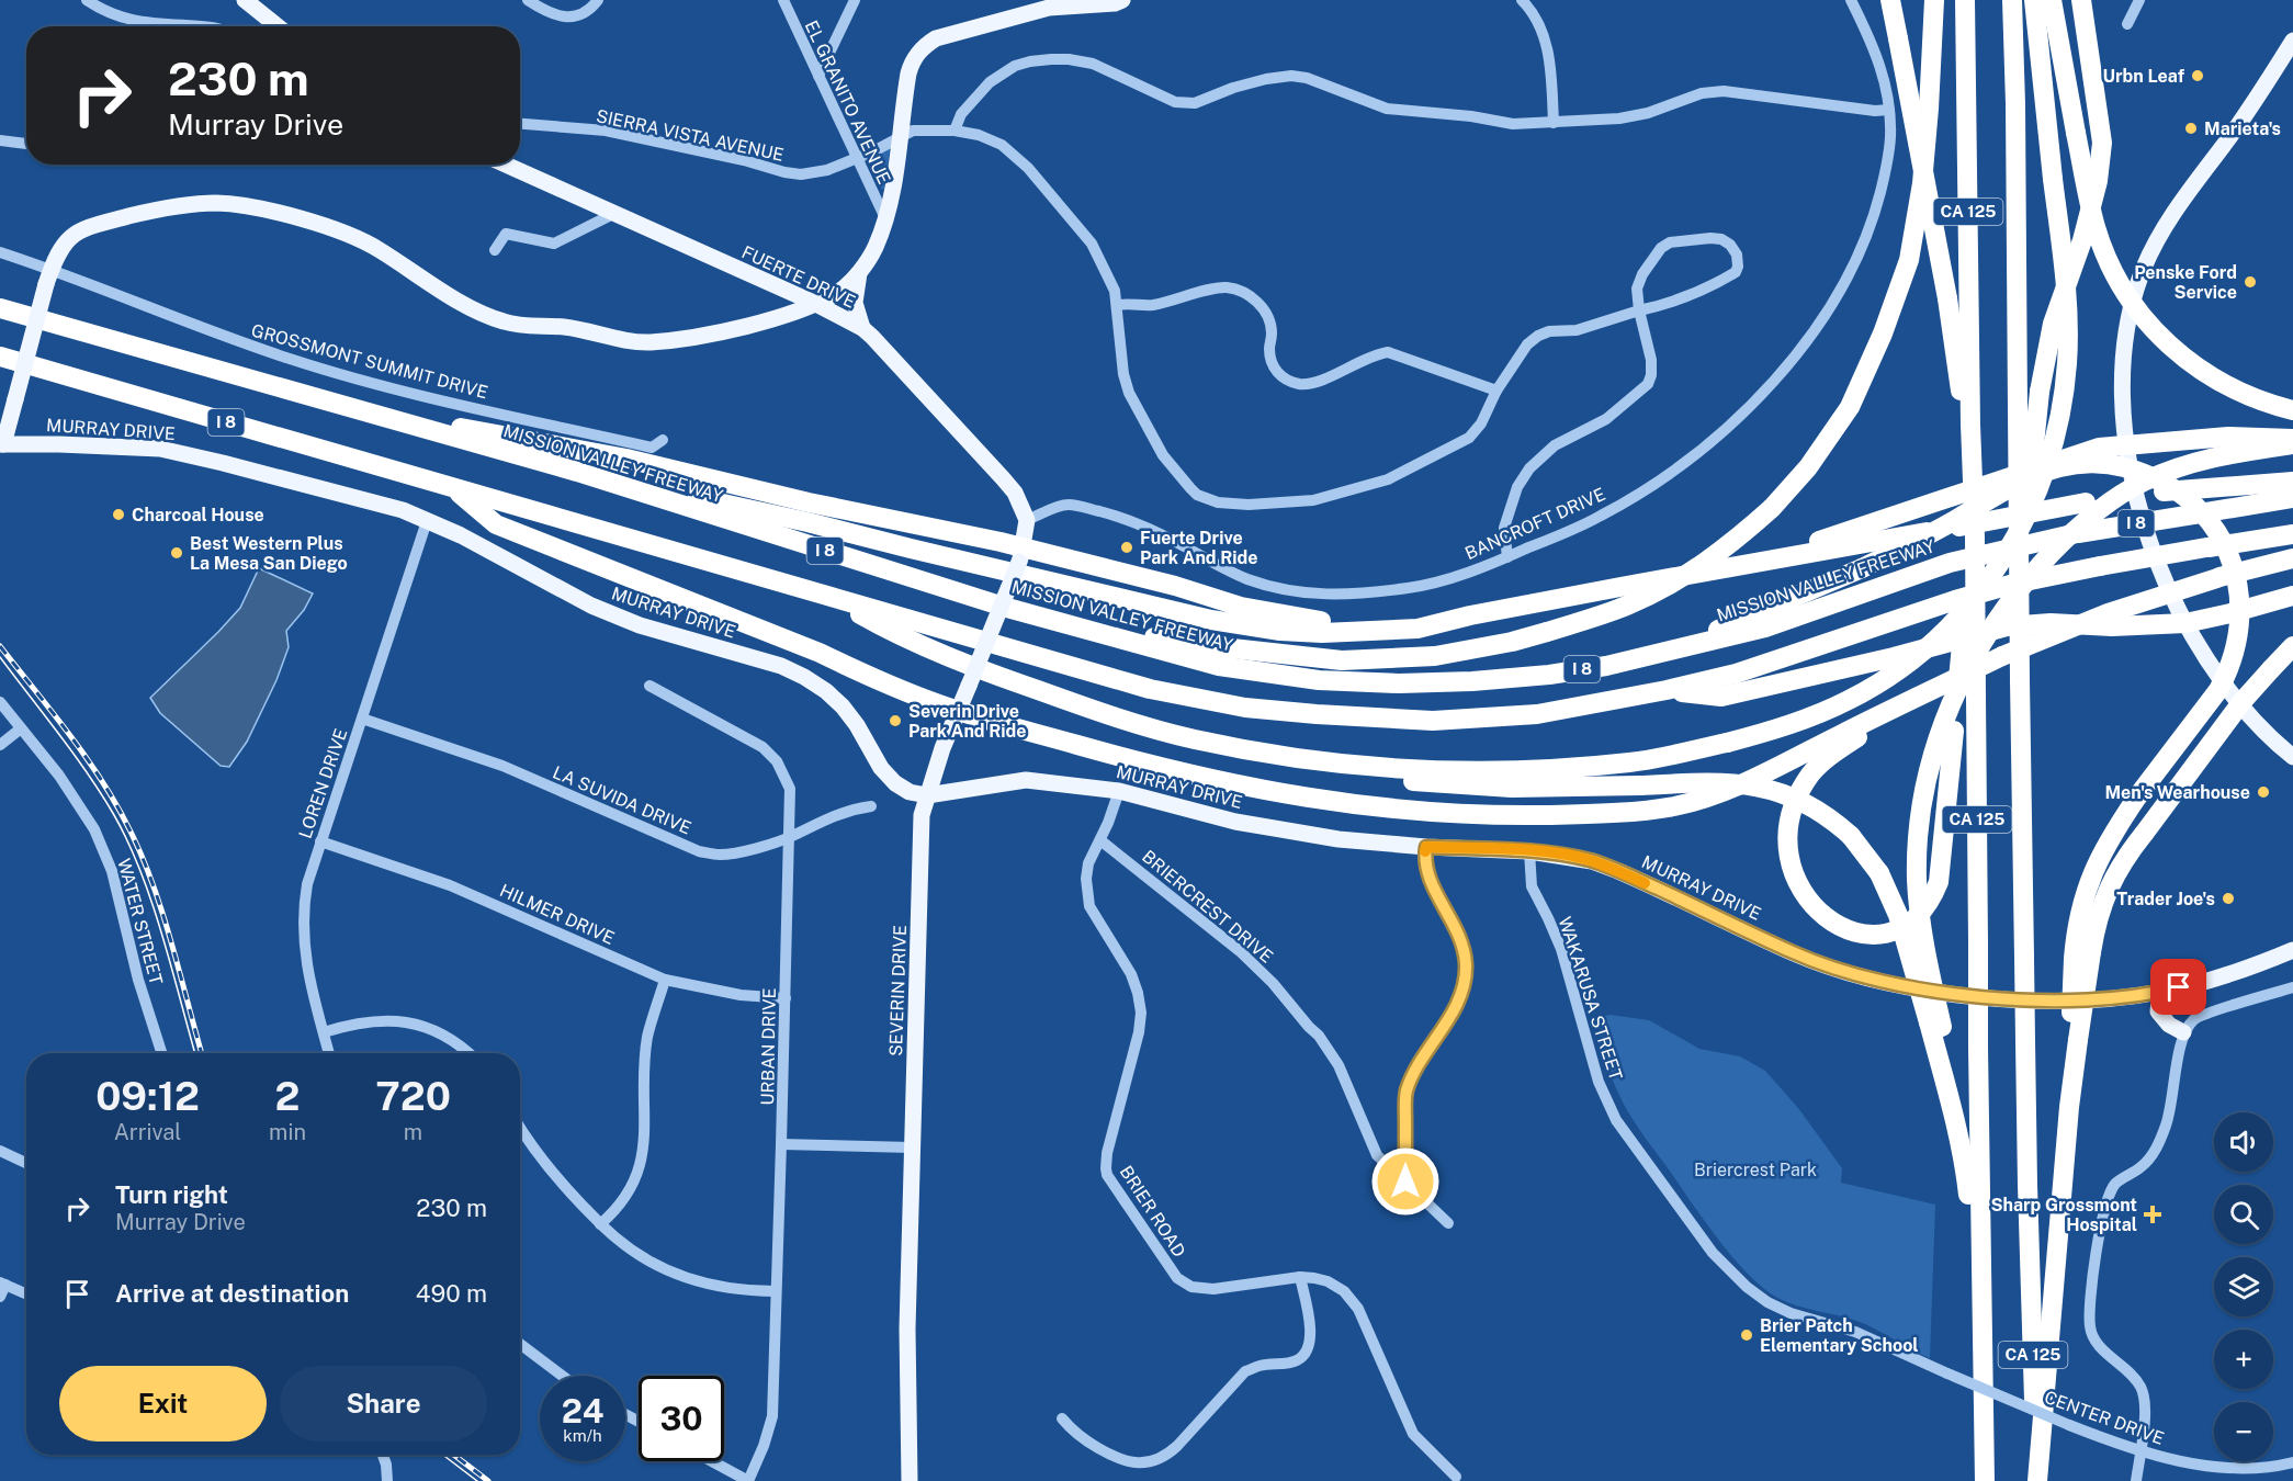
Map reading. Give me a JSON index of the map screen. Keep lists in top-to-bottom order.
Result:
{
  "streets": {
    "highway": ["CA 125", "I 8", "MISSION VALLEY FREEWAY"],
    "main road": ["FUERTE DRIVE", "MURRAY DRIVE", "SEVERIN DRIVE"],
    "street": [
      "EL GRANITO AVENUE",
      "SIERRA VISTA AVENUE",
      "GROSSMONT SUMMIT DRIVE",
      "BANCROFT DRIVE",
      "LOREN DRIVE",
      "LA SUVIDA DRIVE",
      "BRIERCREST DRIVE",
      "HILMER DRIVE",
      "WATER STREET",
      "WAKARUSA STREET",
      "URBAN DRIVE",
      "BRIER ROAD",
      "CENTER DRIVE"
    ]
  },
  "crossings": [
    ["EL GRANITO AVENUE", "SIERRA VISTA AVENUE"],
    ["FUERTE DRIVE", "BANCROFT DRIVE"],
    ["FUERTE DRIVE", "SEVERIN DRIVE"],
    ["MURRAY DRIVE", "LOREN DRIVE"],
    ["MURRAY DRIVE", "SEVERIN DRIVE"],
    ["MURRAY DRIVE", "WAKARUSA STREET"],
    ["MURRAY DRIVE", "BRIER ROAD"],
    ["BANCROFT DRIVE", "SEVERIN DRIVE"],
    ["LOREN DRIVE", "LA SUVIDA DRIVE"],
    ["LOREN DRIVE", "HILMER DRIVE"],
    ["LA SUVIDA DRIVE", "URBAN DRIVE"],
    ["BRIERCREST DRIVE", "BRIER ROAD"],
    ["HILMER DRIVE", "URBAN DRIVE"],
    ["WAKARUSA STREET", "CENTER DRIVE"]
  ],
  "parks": ["Briercrest Park"],
  "places": {
    "other": [
      "Urbn Leaf",
      "Marieta's",
      "Penske Ford Service",
      "Charcoal House",
      "Fuerte Drive Park And Ride",
      "Best Western Plus La Mesa San Diego",
      "Severin Drive Park And Ride",
      "Men's Wearhouse",
      "Trader Joe's",
      "Brier Patch Elementary School"
    ],
    "health": ["Sharp Grossmont Hospital"]
  },
  "page": {
    "turn": ["230 m", "Murray Drive"],
    "eta": [
      "09:12",
      "Arrival",
      "2",
      "min",
      "720",
      "m"
    ],
    "map_buttons": ["+", "−"],
    "list": [
      {
        "name": "Turn right",
        "note": "Murray Drive",
        "value": "230 m"
      },
      {
        "name": "Arrive at destination",
        "value": "490 m"
      }
    ],
    "buttons": ["Exit", "Share"],
    "speed": "24 km/h",
    "limit": "30"
  }
}
